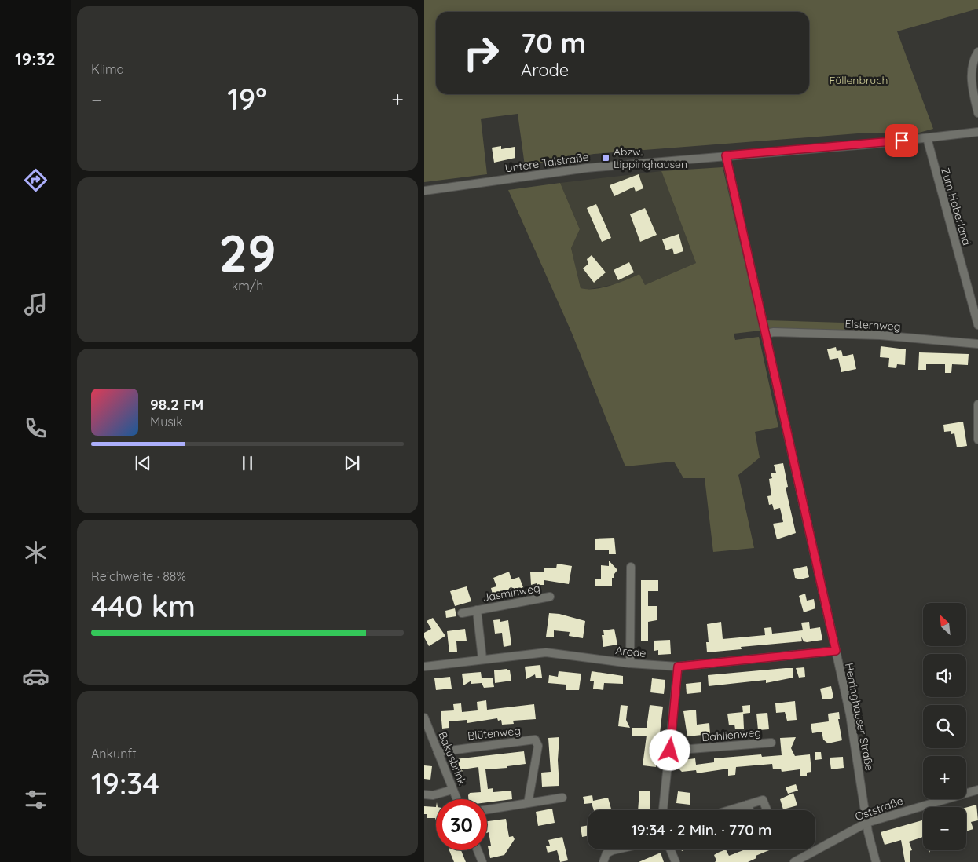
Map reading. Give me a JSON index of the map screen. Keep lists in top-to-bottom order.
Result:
{
  "streets": {
    "street": [
      "Untere Talstraße",
      "Zum Haberland",
      "Elsternweg",
      "Jasminweg",
      "Arode",
      "Herringhauser Straße",
      "Blütenweg",
      "Dahlienweg",
      "Bakusbrink",
      "Oststraße"
    ]
  },
  "crossings": [
    ["Untere Talstraße", "Zum Haberland"],
    ["Untere Talstraße", "Herringhauser Straße"],
    ["Elsternweg", "Herringhauser Straße"],
    ["Jasminweg", "Arode"],
    ["Arode", "Herringhauser Straße"],
    ["Herringhauser Straße", "Oststraße"],
    ["Blütenweg", "Bakusbrink"]
  ],
  "parks": ["Füllenbruch"],
  "places": {
    "transit": ["Abzw. Lippinghausen"]
  },
  "north": "top left",
  "page": {
    "tabs": "19:32",
    "tile": [
      "Klima",
      ["29", "km/h"],
      ["Reichweite · 88%", "440 km"],
      ["Ankunft", "19:34"]
    ],
    "turn": ["70 m", "Arode"],
    "heat": ["−", "19°", "+"],
    "song": ["98.2 FM", "Musik"],
    "map_buttons": ["+", "−"],
    "limit": "30",
    "trip": "19:34 · 2 Min. · 770 m"
  }
}
